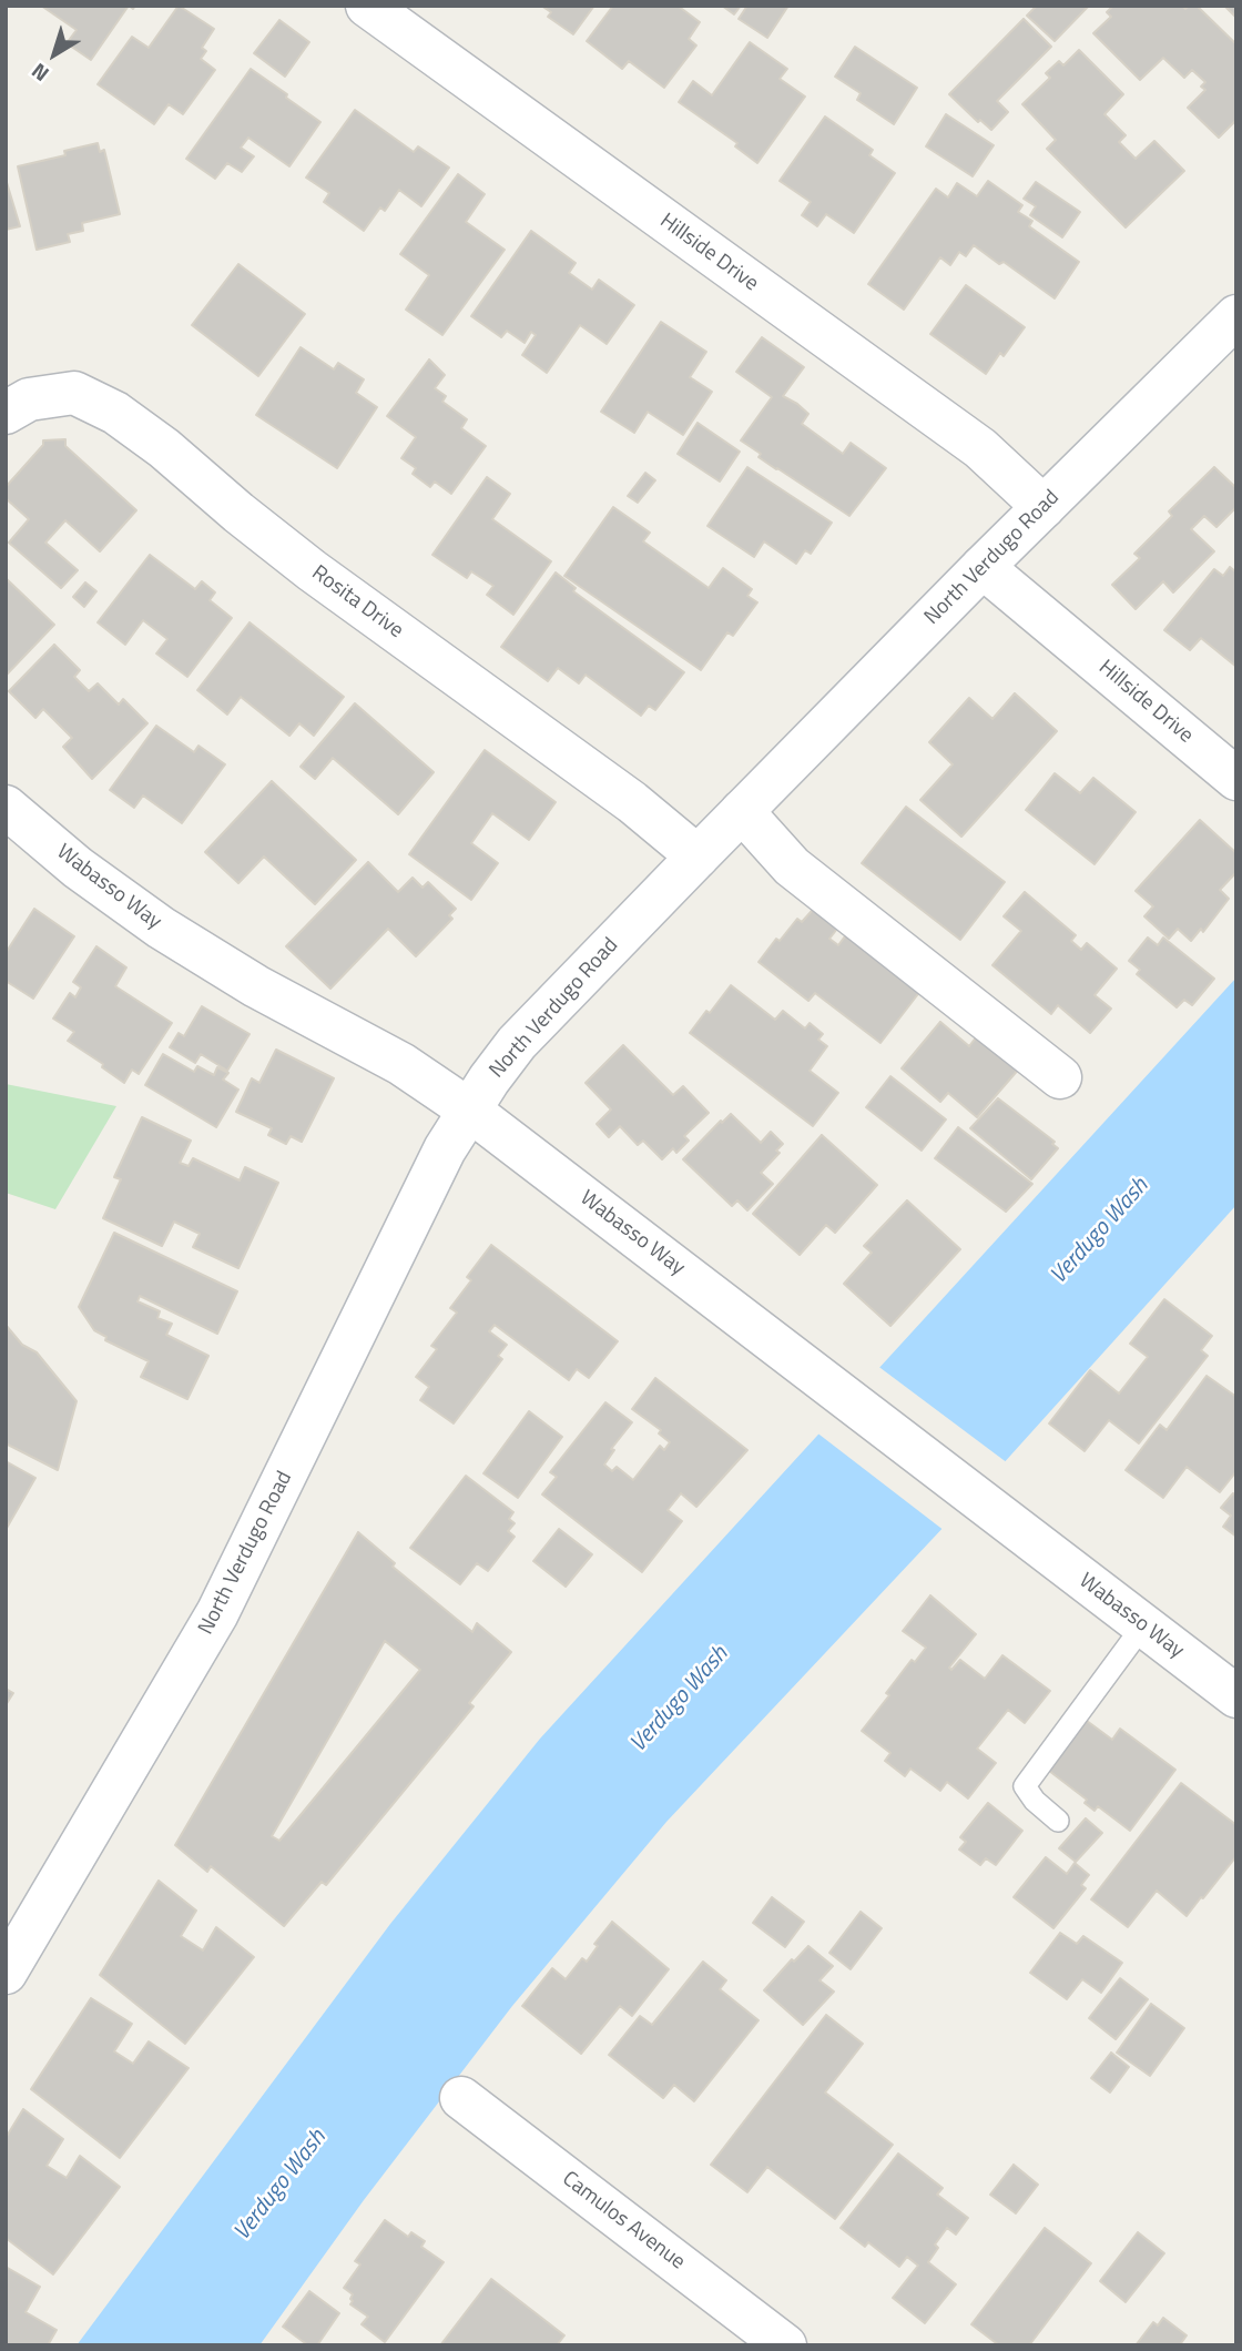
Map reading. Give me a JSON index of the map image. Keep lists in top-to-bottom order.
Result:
{
  "streets": {
    "street": [
      "Hillside Drive",
      "North Verdugo Road",
      "Rosita Drive",
      "Wabasso Way",
      "Camulos Avenue"
    ]
  },
  "crossings": [
    ["Hillside Drive", "North Verdugo Road"],
    ["North Verdugo Road", "Rosita Drive"],
    ["North Verdugo Road", "Wabasso Way"]
  ],
  "water": ["Verdugo Wash"],
  "north": "bottom left"
}
